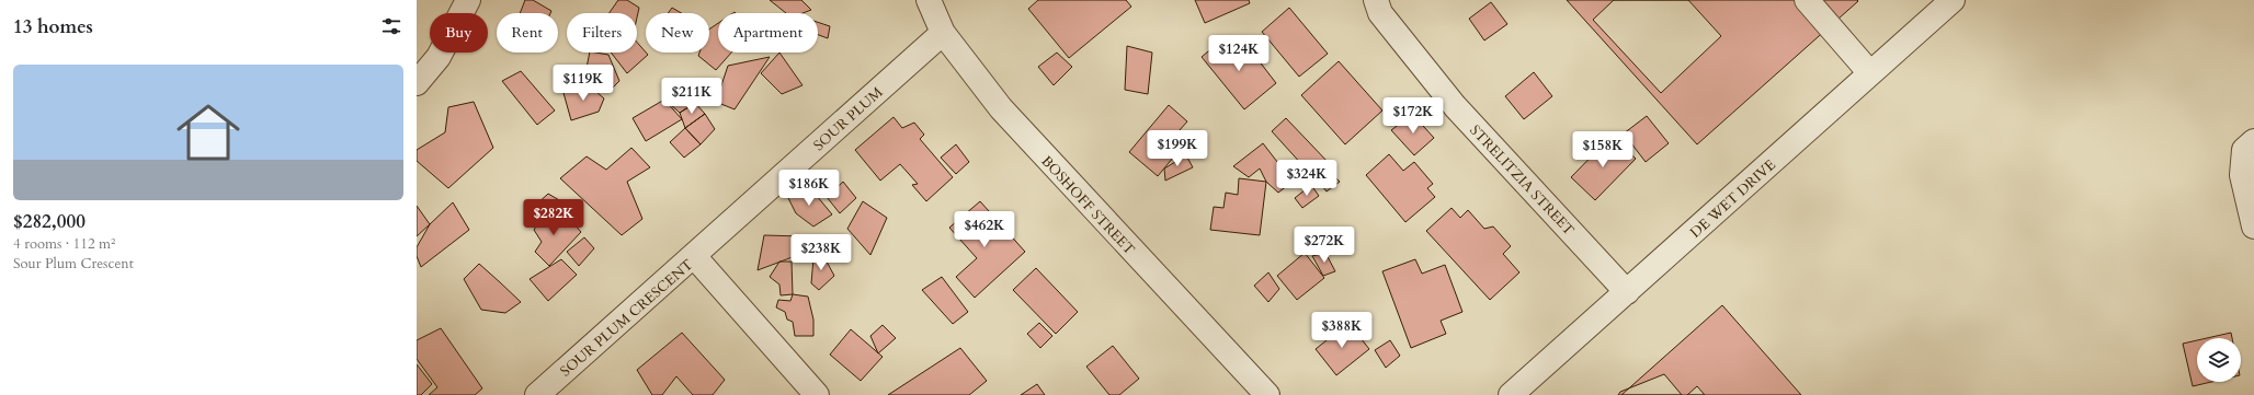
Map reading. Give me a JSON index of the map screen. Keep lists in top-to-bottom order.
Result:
{
  "streets": {
    "street": [
      "SOUR PLUM",
      "STRELITZIA STREET",
      "DE WET DRIVE",
      "BOSHOFF STREET",
      "SOUR PLUM CRESCENT"
    ]
  },
  "crossings": [
    ["SOUR PLUM", "BOSHOFF STREET"],
    ["SOUR PLUM", "SOUR PLUM CRESCENT"],
    ["STRELITZIA STREET", "DE WET DRIVE"]
  ],
  "page": {
    "heading": "13 homes",
    "chip": [
      "Buy",
      "Rent",
      "Filters",
      "New",
      "Apartment"
    ],
    "price": [
      "$124K",
      "$119K",
      "$211K",
      "$172K",
      "$199K",
      "$158K",
      "$324K",
      "$186K",
      "$282K",
      "$462K",
      "$272K",
      "$238K",
      "$388K"
    ],
    "list": [
      {
        "name": "$282,000",
        "note": "4 rooms · 112 m² · Sour Plum Crescent"
      }
    ]
  }
}
